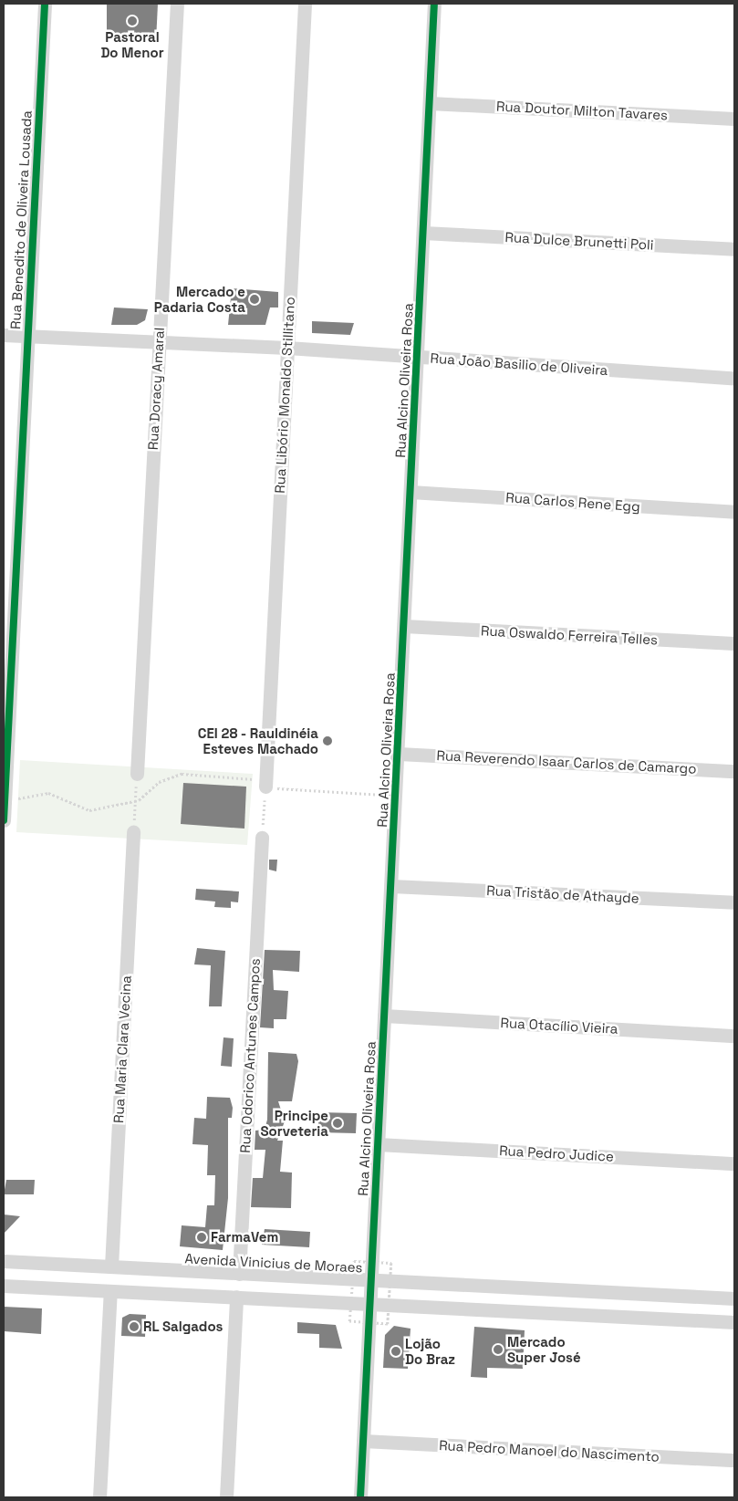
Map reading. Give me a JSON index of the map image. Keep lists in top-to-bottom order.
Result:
{
  "streets": {
    "street": [
      "Rua Doutor Milton Tavares",
      "Rua Benedito de Oliveira Lousada",
      "Rua Dulce Brunetti Poli",
      "Rua João Basilio de Oliveira",
      "Rua Alcino Oliveira Rosa",
      "Rua Doracy Amaral",
      "Rua Libório Monaldo Stillitano",
      "Rua Carlos Rene Egg",
      "Rua Oswaldo Ferreira Telles",
      "Rua Reverendo Isaar Carlos de Camargo",
      "Rua Tristão de Athayde",
      "Rua Otacílio Vieira",
      "Rua Maria Clara Vecina",
      "Rua Odorico Antunes Campos",
      "Rua Pedro Judice",
      "Avenida Vinicius de Moraes",
      "Rua Pedro Manoel do Nascimento"
    ]
  },
  "crossings": [
    ["Rua Doutor Milton Tavares", "Rua Alcino Oliveira Rosa"],
    ["Rua Benedito de Oliveira Lousada", "Rua João Basilio de Oliveira"],
    ["Rua Dulce Brunetti Poli", "Rua Alcino Oliveira Rosa"],
    ["Rua João Basilio de Oliveira", "Rua Alcino Oliveira Rosa"],
    ["Rua João Basilio de Oliveira", "Rua Doracy Amaral"],
    ["Rua João Basilio de Oliveira", "Rua Libório Monaldo Stillitano"],
    ["Rua Alcino Oliveira Rosa", "Rua Carlos Rene Egg"],
    ["Rua Alcino Oliveira Rosa", "Rua Oswaldo Ferreira Telles"],
    ["Rua Alcino Oliveira Rosa", "Rua Reverendo Isaar Carlos de Camargo"],
    ["Rua Alcino Oliveira Rosa", "Rua Tristão de Athayde"],
    ["Rua Alcino Oliveira Rosa", "Rua Otacílio Vieira"],
    ["Rua Alcino Oliveira Rosa", "Rua Pedro Judice"],
    ["Rua Alcino Oliveira Rosa", "Avenida Vinicius de Moraes"],
    ["Rua Alcino Oliveira Rosa", "Rua Pedro Manoel do Nascimento"],
    ["Rua Maria Clara Vecina", "Avenida Vinicius de Moraes"],
    ["Rua Odorico Antunes Campos", "Avenida Vinicius de Moraes"]
  ],
  "places": [
    "Pastoral Do Menor",
    "Mercado e Padaria Costa",
    "CEI 28 - Rauldinéia Esteves Machado",
    "Principe Sorveteria",
    "FarmaVem",
    "RL Salgados",
    "Mercado Super José",
    "Lojão Do Braz"
  ]
}
